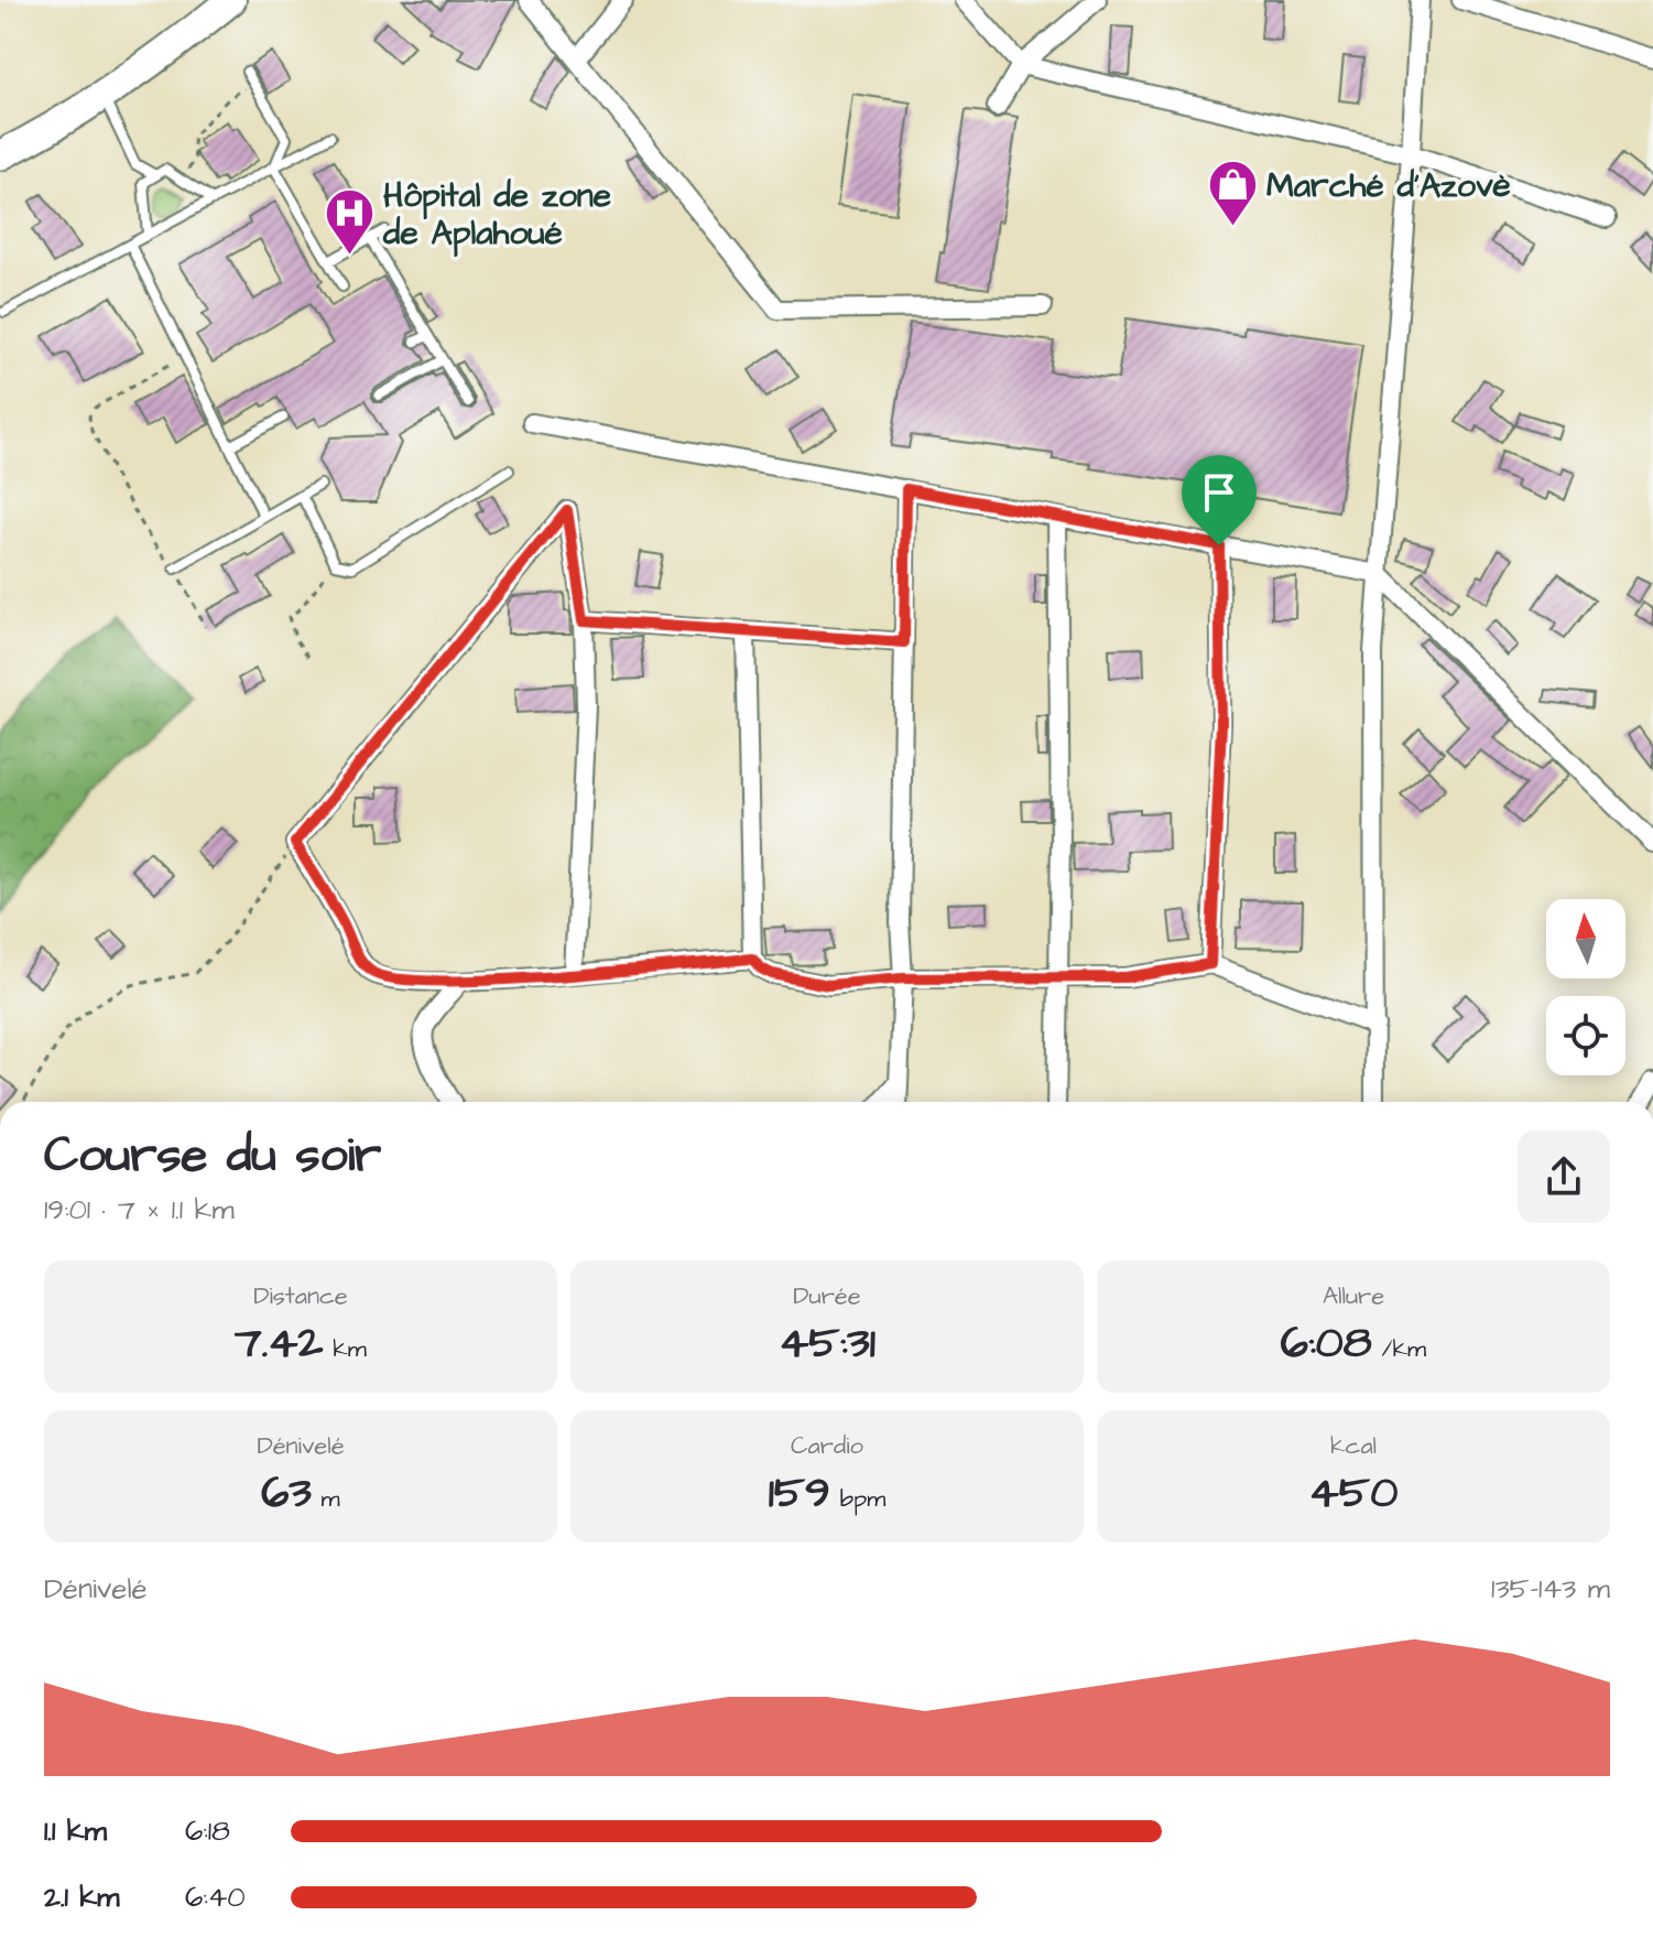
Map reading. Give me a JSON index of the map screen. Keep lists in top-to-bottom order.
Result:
{
  "places": {
    "shop": ["Marché d'Azovè"],
    "hospital": ["Hôpital de zone de Aplahoué"]
  },
  "north": "top",
  "page": {
    "heading": ["Course du soir", "19:01 · 7 × 1.1 km"],
    "stats": [
      ["Distance", "7.42 km"],
      ["Durée", "45:31"],
      ["Allure", "6:08 /km"],
      ["Dénivelé", "63 m"],
      ["Cardio", "159 bpm"],
      ["kcal", "450"]
    ],
    "chart": ["Dénivelé", "135–143 m"],
    "list": [
      {
        "name": "1.1 km",
        "note": "6:18"
      },
      {
        "name": "2.1 km",
        "note": "6:40"
      }
    ]
  }
}
